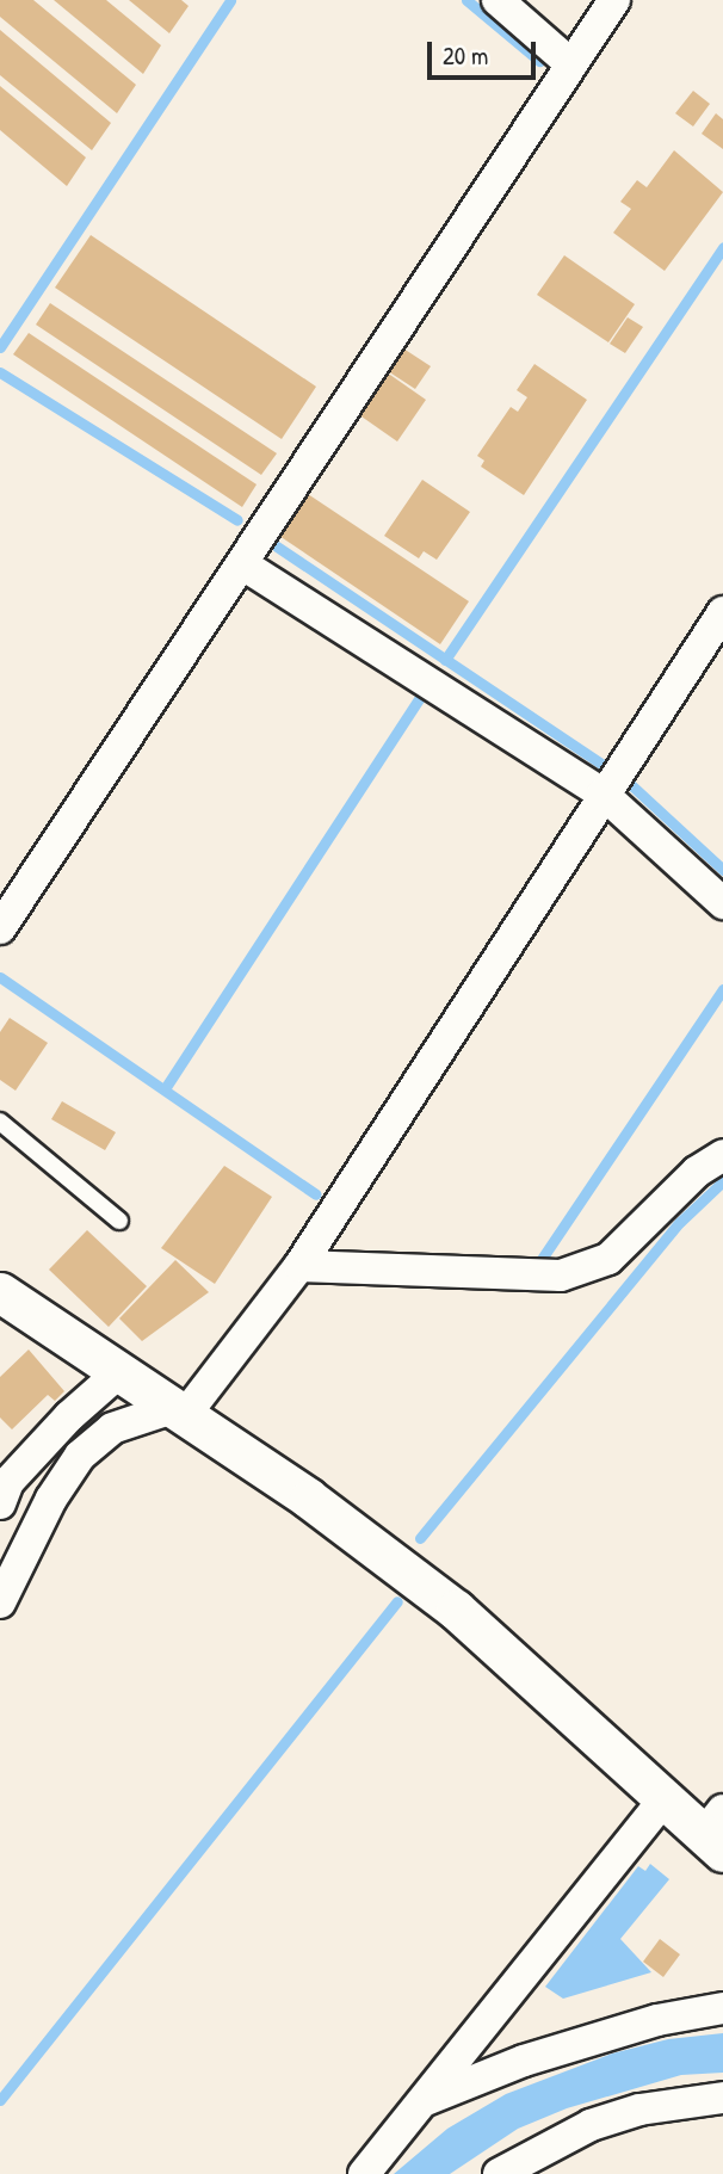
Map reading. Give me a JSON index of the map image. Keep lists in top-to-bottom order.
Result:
{
  "scale_bar": "20 m"
}
